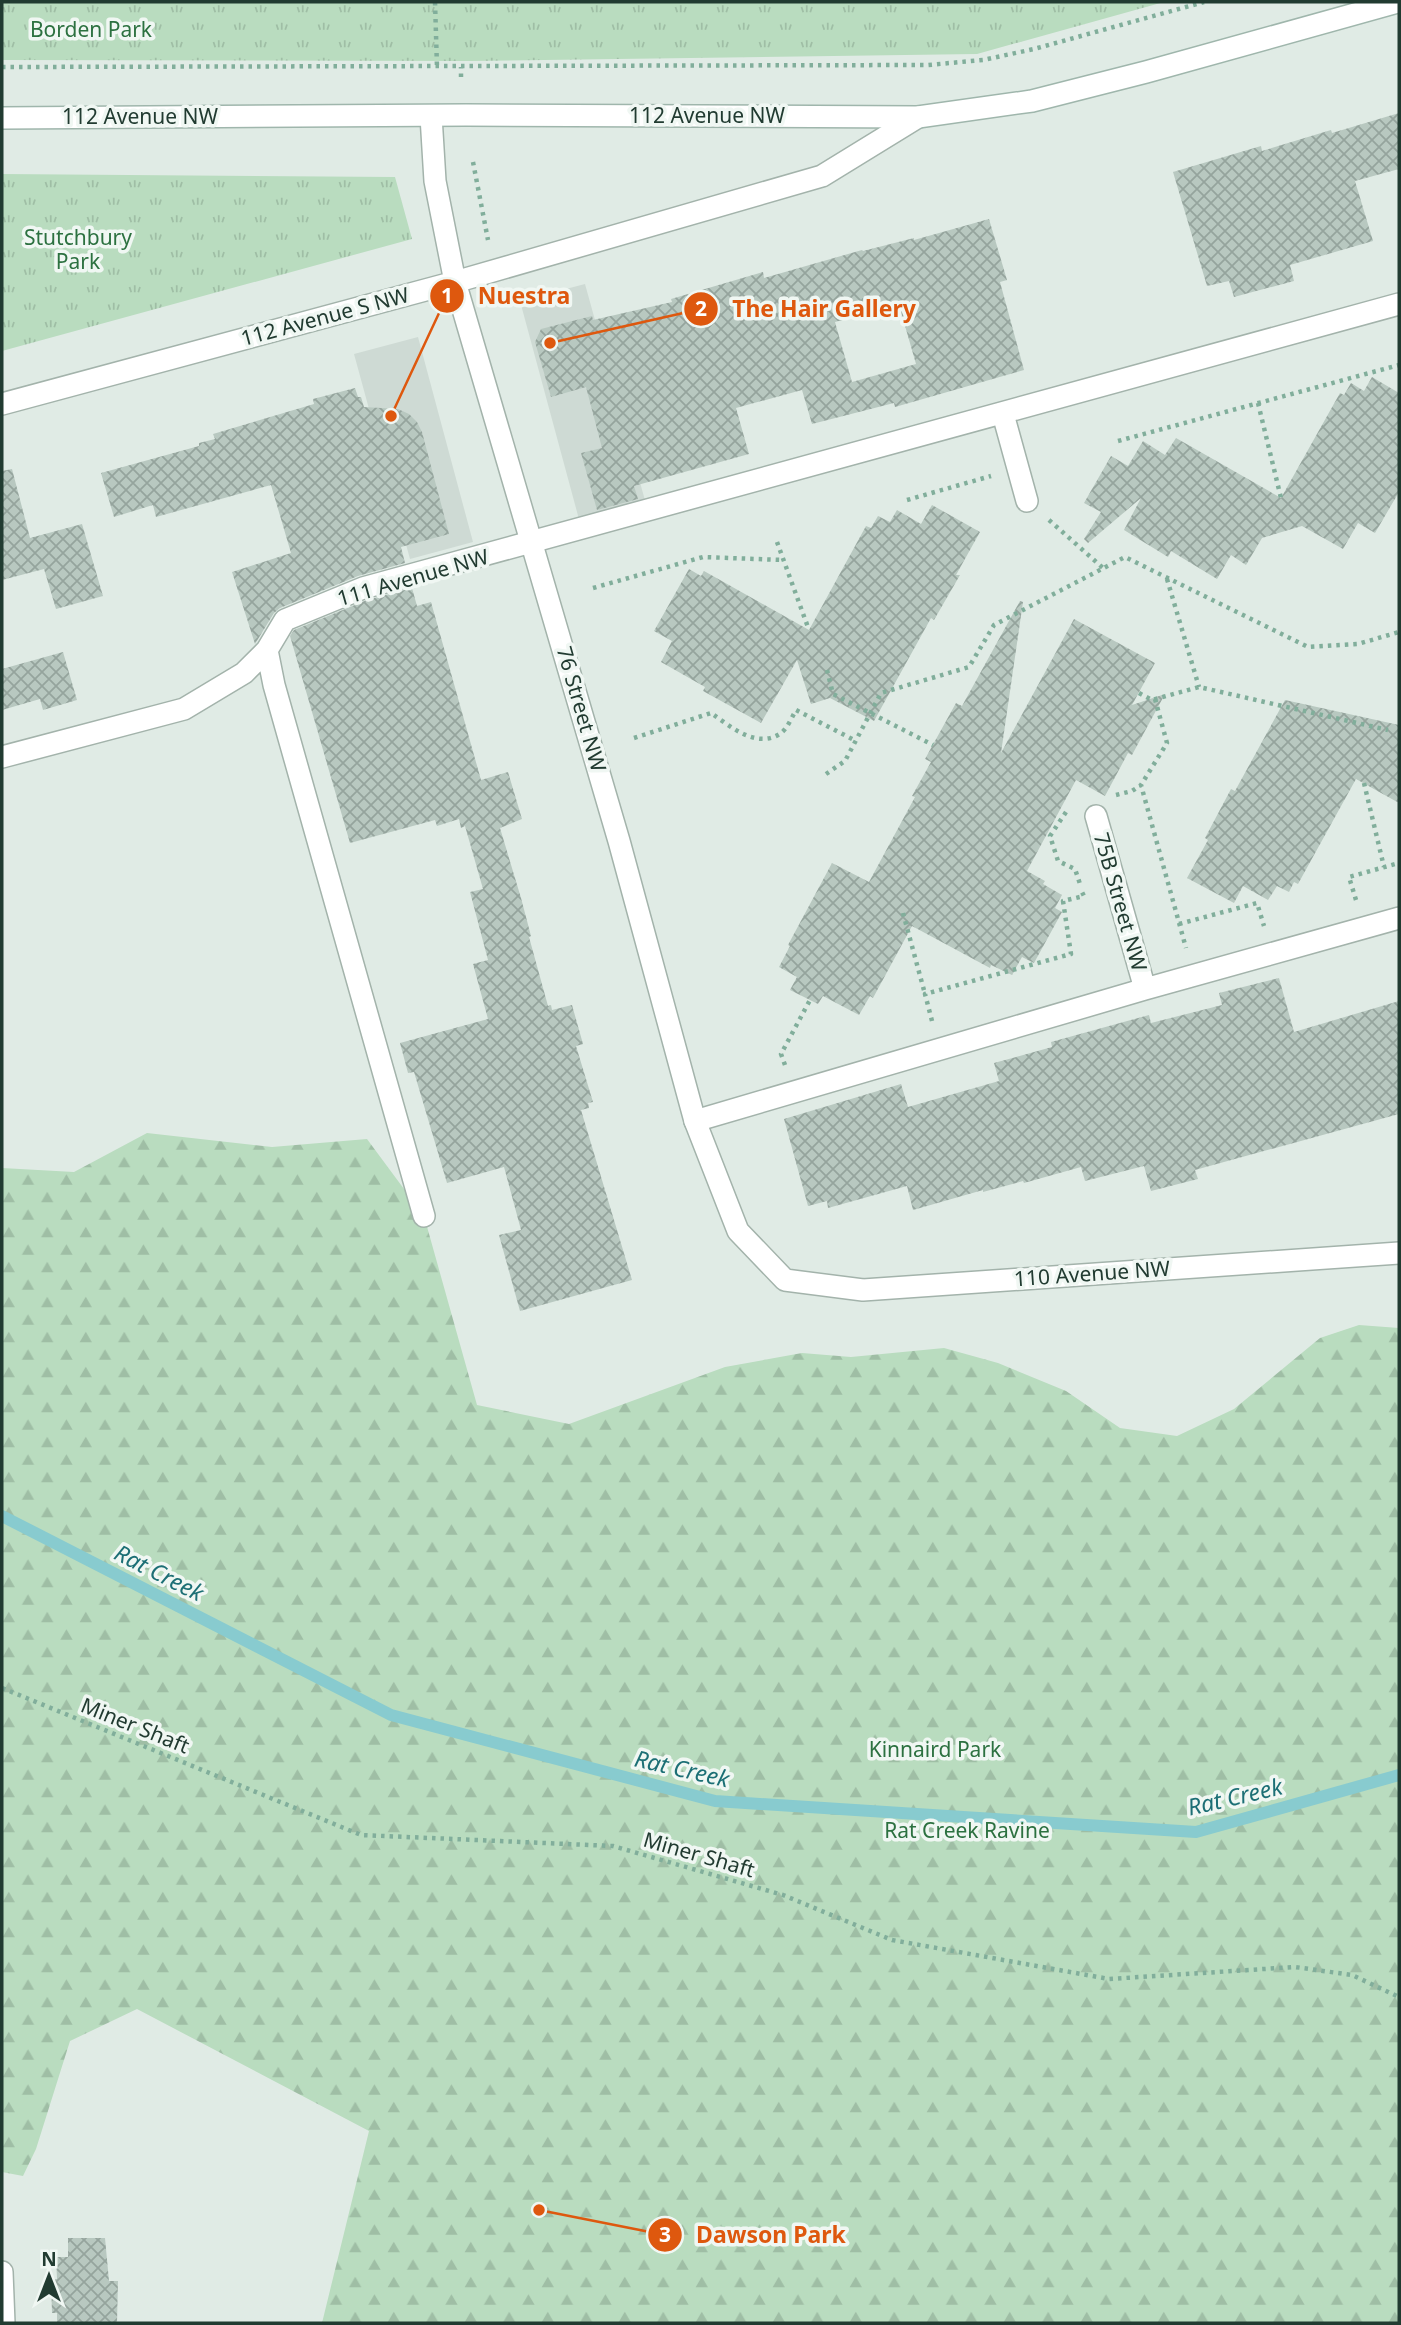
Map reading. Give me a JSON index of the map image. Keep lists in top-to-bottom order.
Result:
{
  "streets": {
    "street": [
      "112 Avenue NW",
      "112 Avenue S NW",
      "111 Avenue NW",
      "76 Street NW",
      "75B Street NW",
      "110 Avenue NW"
    ],
    "path": ["Miner Shaft"]
  },
  "crossings": [
    ["112 Avenue NW", "112 Avenue S NW"],
    ["112 Avenue NW", "76 Street NW"],
    ["112 Avenue S NW", "76 Street NW"],
    ["111 Avenue NW", "76 Street NW"],
    ["76 Street NW", "110 Avenue NW"]
  ],
  "water": ["Rat Creek"],
  "parks": [
    "Borden Park",
    "Stutchbury Park",
    "Kinnaird Park",
    "Rat Creek Ravine"
  ],
  "places": ["The Hair Gallery", "Nuestra", "Dawson Park"],
  "north": "top"
}
